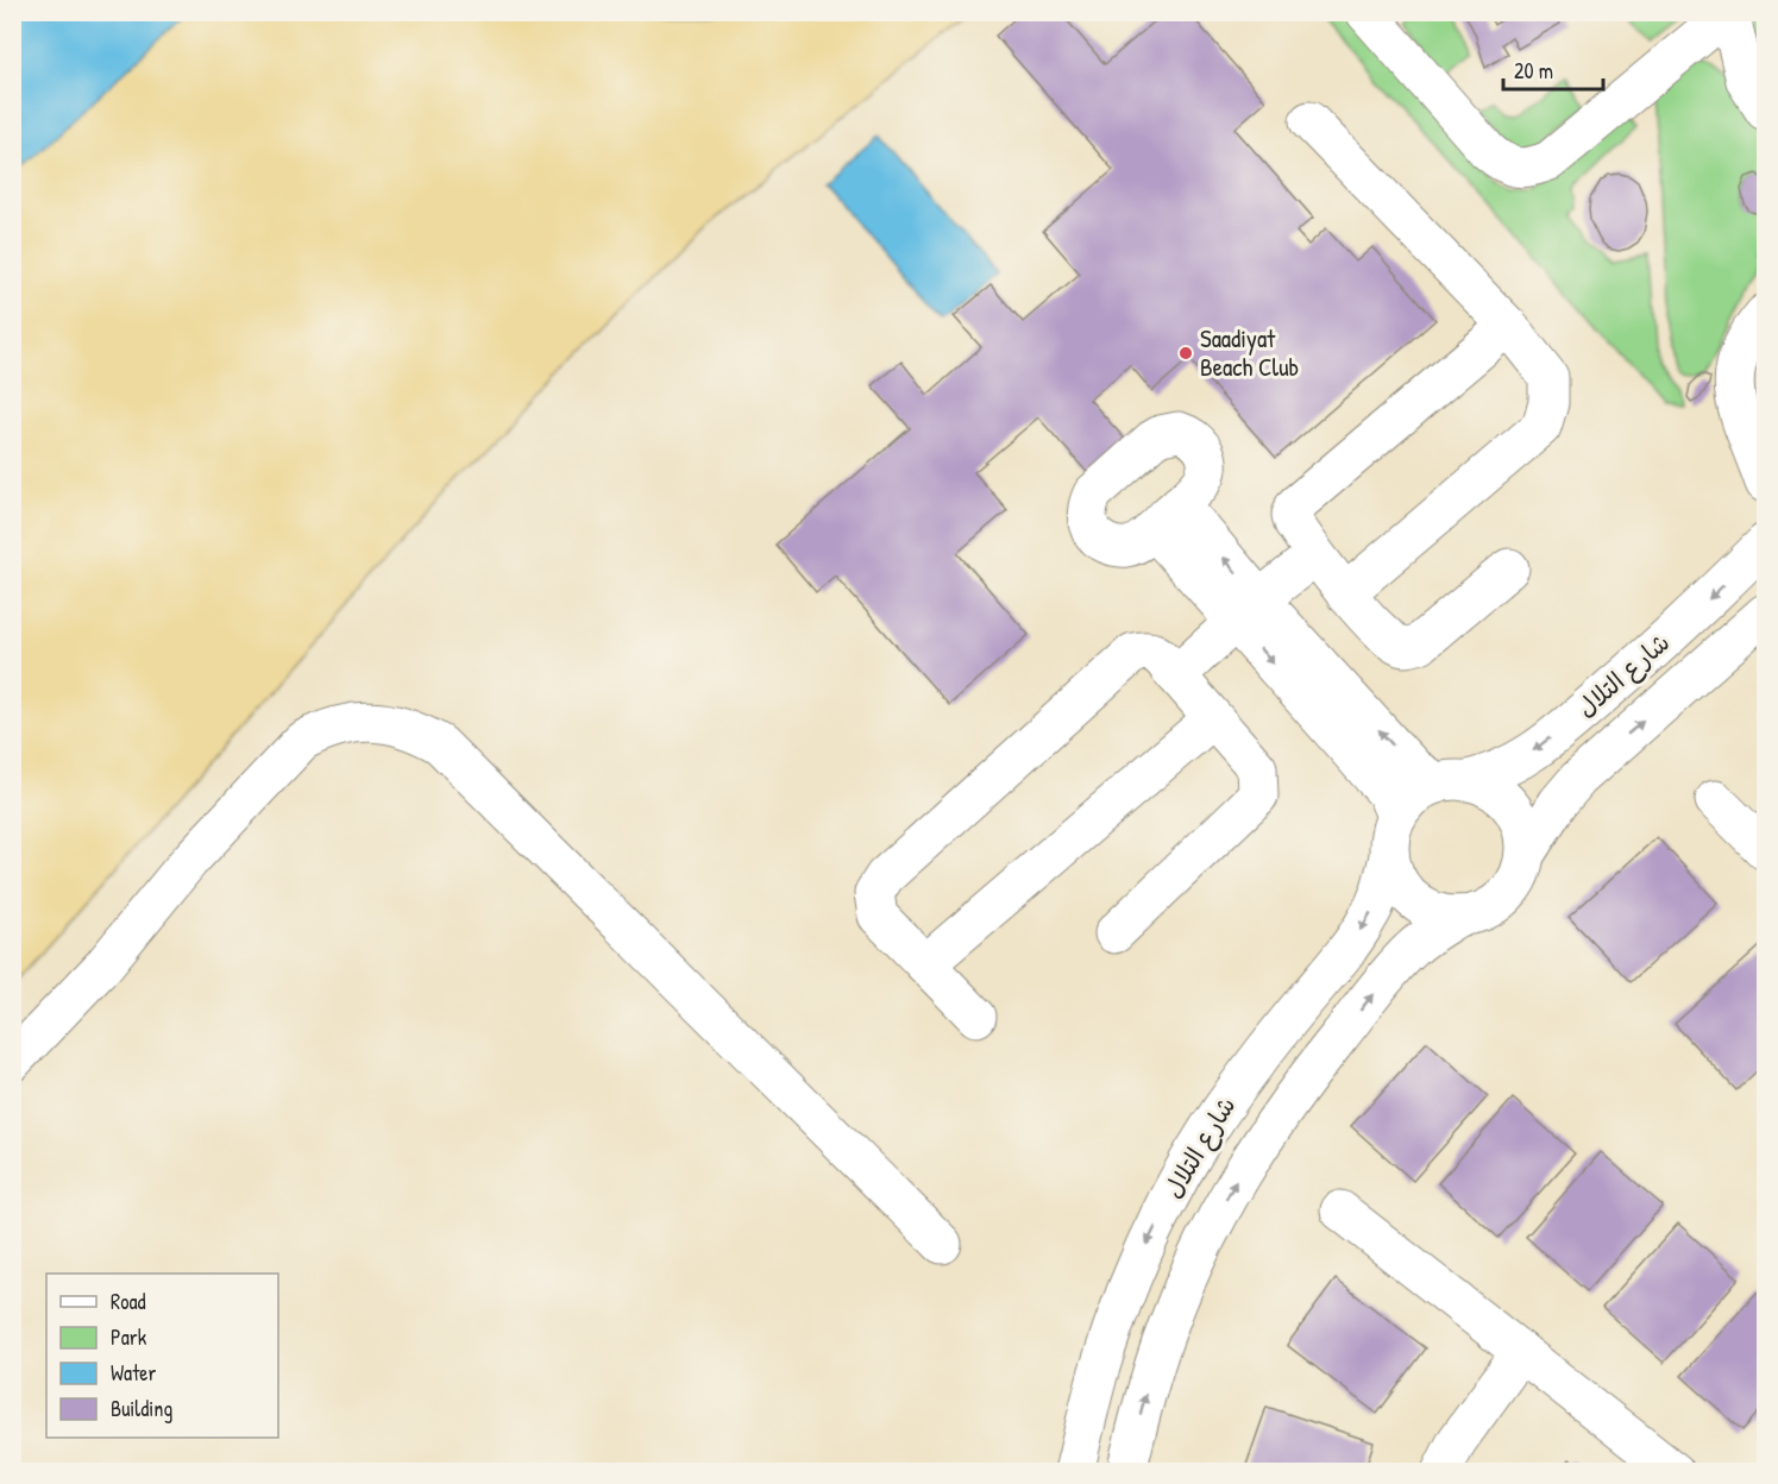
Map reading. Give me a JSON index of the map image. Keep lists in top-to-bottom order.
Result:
{
  "streets": {
    "street": ["شارع التلال"]
  },
  "places": ["Saadiyat Beach Club"],
  "legend": [
    "Road",
    "Park",
    "Water",
    "Building"
  ],
  "scale_bar": "20 m"
}
